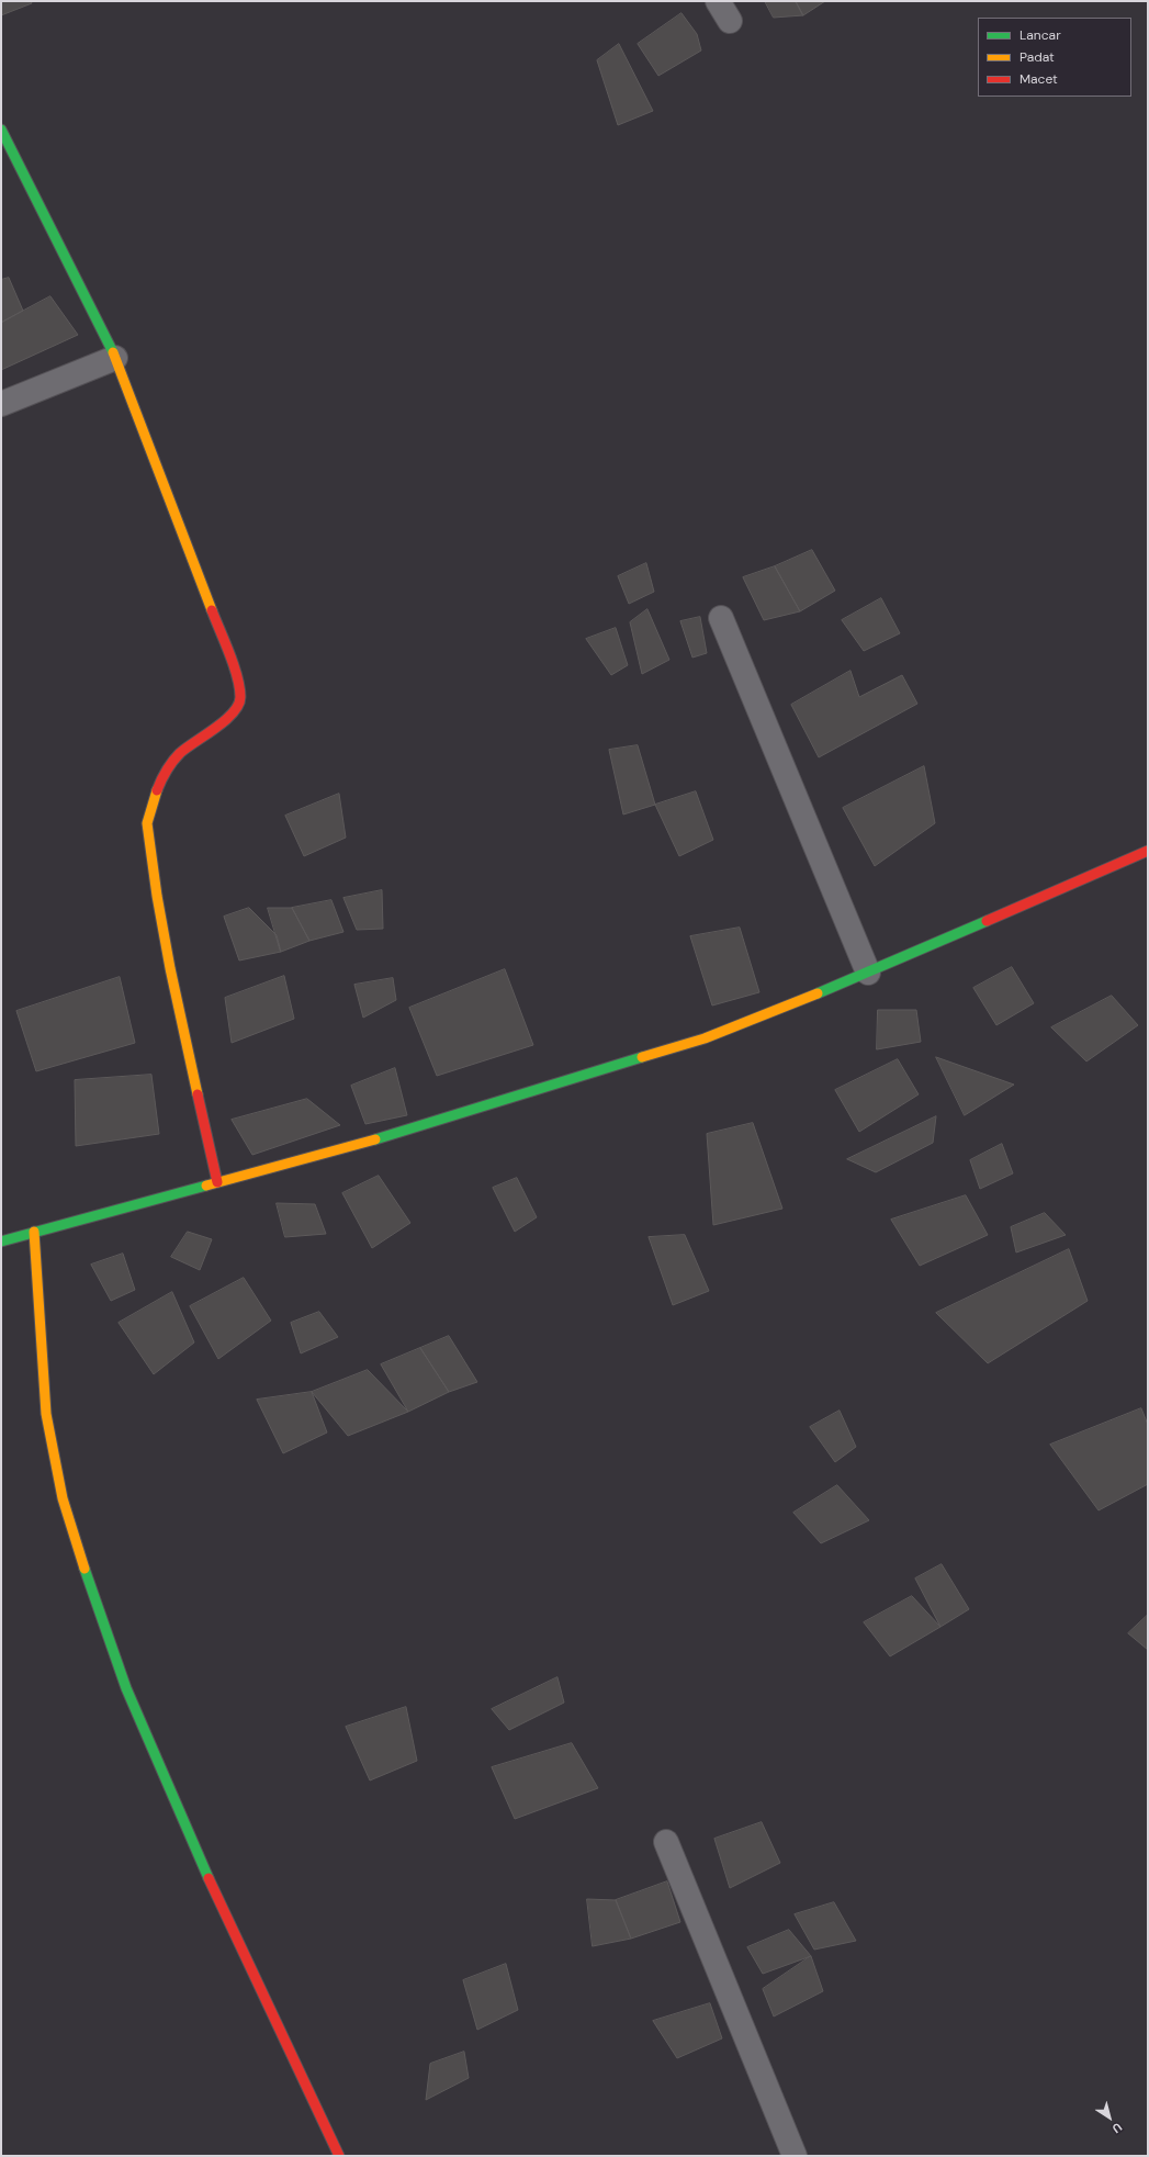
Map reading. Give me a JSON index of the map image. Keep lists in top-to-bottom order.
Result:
{
  "legend": ["Lancar", "Padat", "Macet"],
  "north": "bottom right"
}
